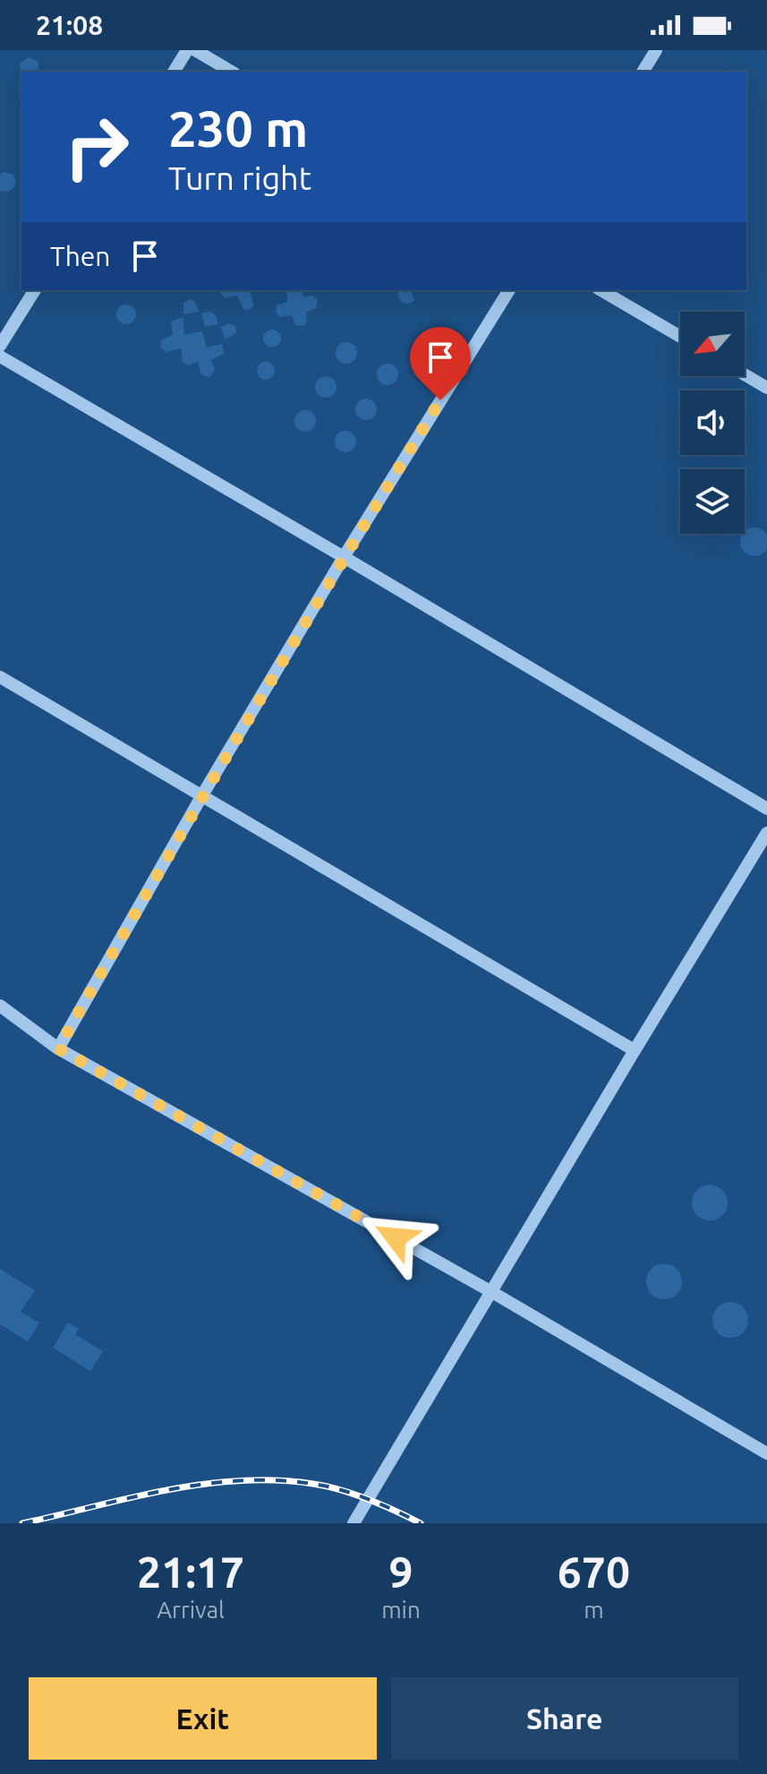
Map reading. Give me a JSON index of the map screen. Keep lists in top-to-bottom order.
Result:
{
  "north": "bottom left",
  "page": {
    "status": "21:08",
    "turn": ["230 m", "Turn right"],
    "then": "Then",
    "eta": [
      "21:17",
      "Arrival",
      "9",
      "min",
      "670",
      "m"
    ],
    "buttons": ["Exit", "Share"]
  }
}
